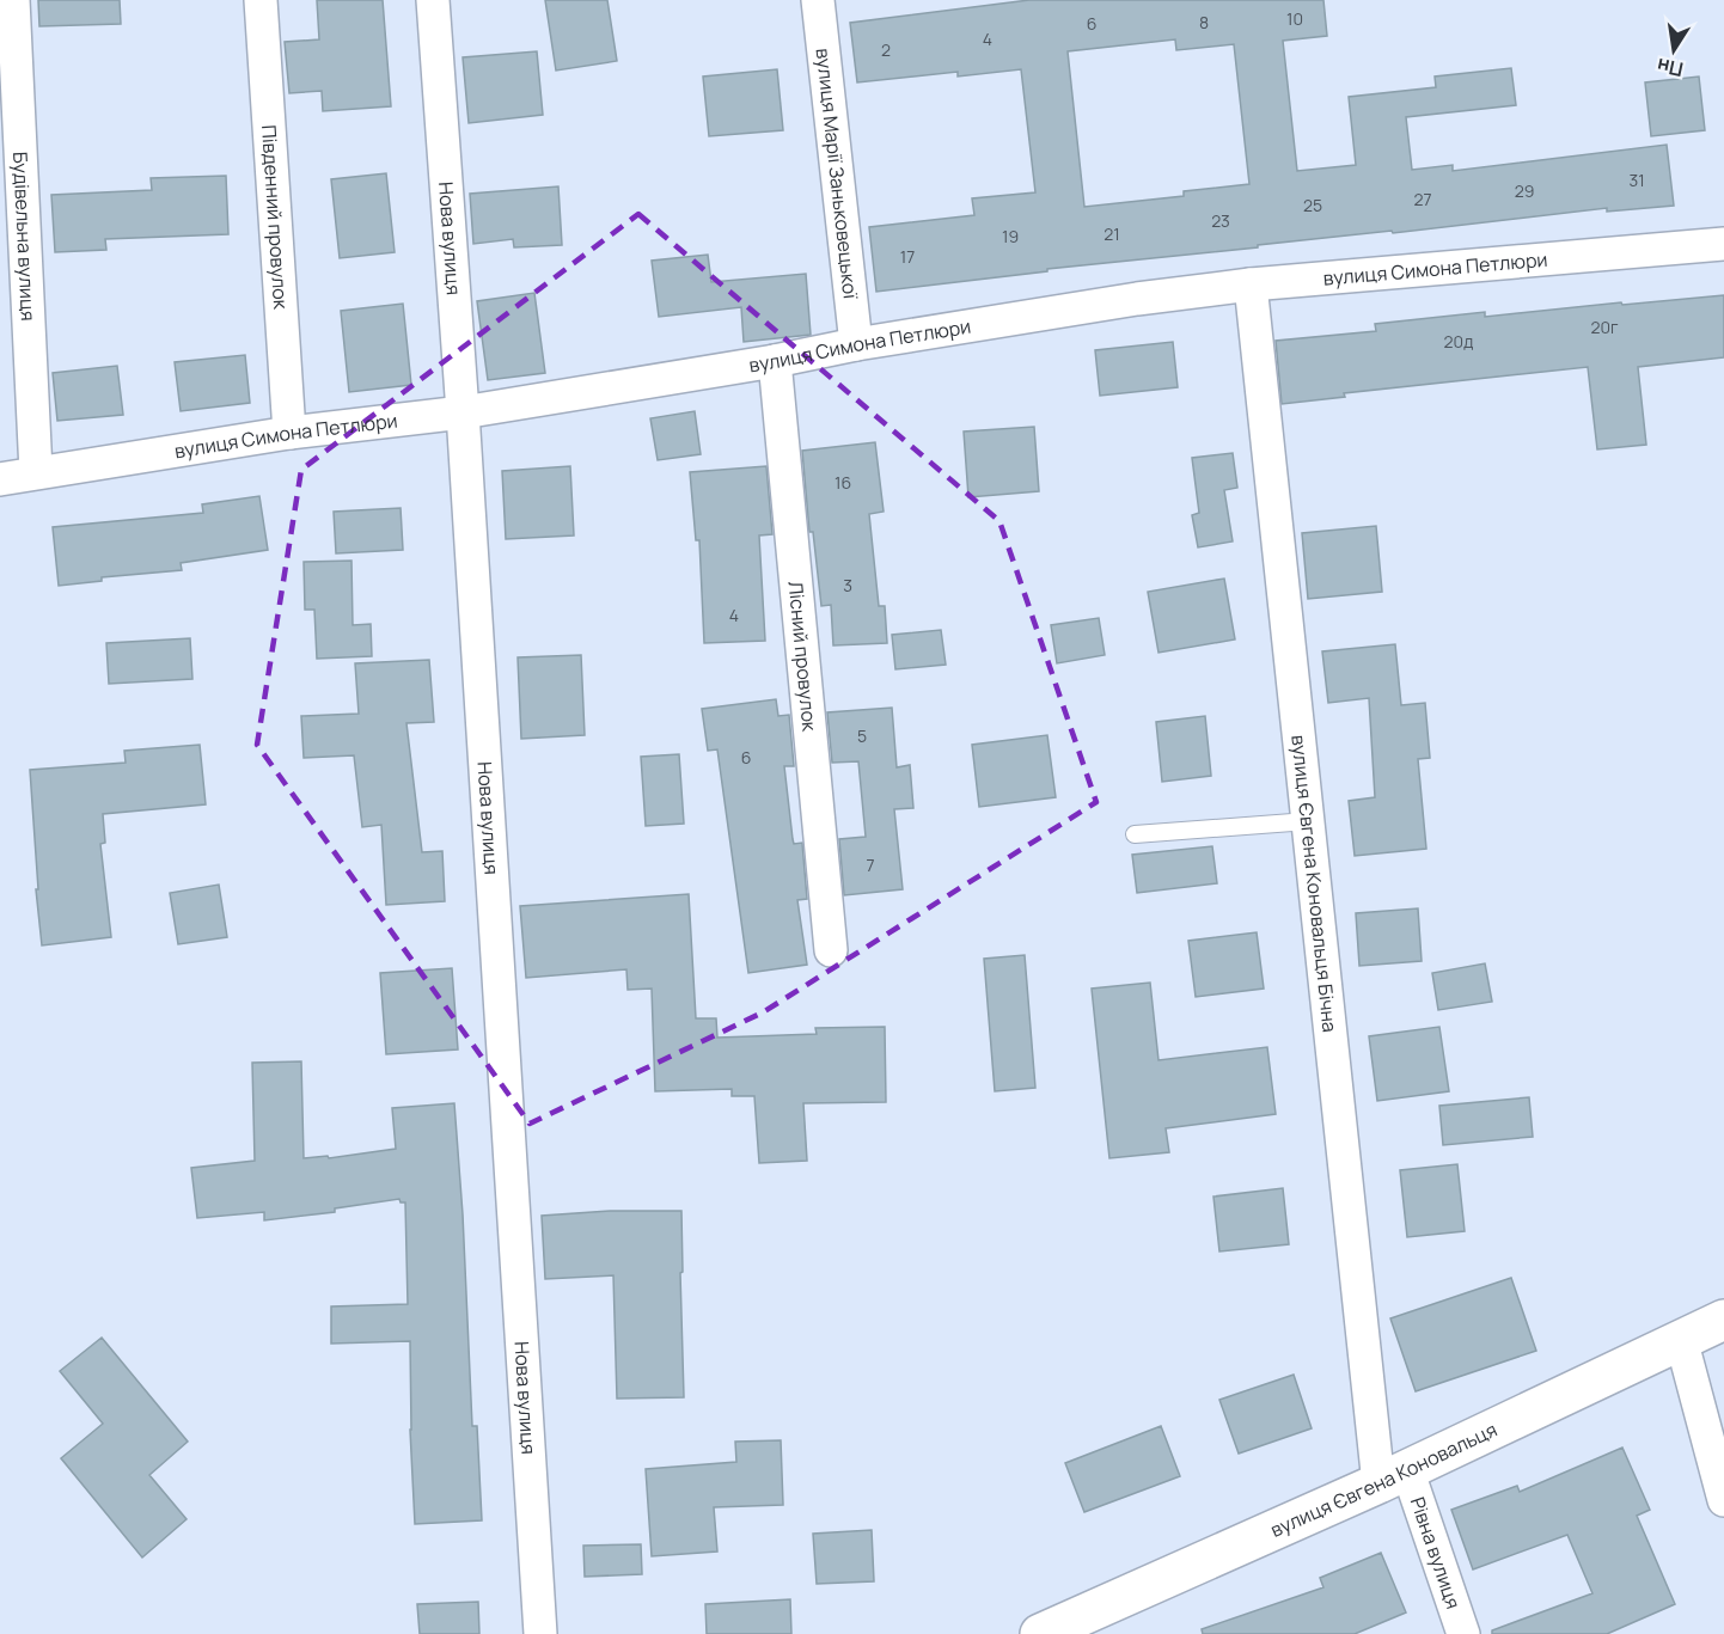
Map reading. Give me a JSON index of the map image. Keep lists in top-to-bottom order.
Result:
{
  "streets": {
    "street": [
      "вулиця Марії Заньковецької",
      "Південний провулок",
      "Будівельна вулиця",
      "Нова вулиця",
      "вулиця Симона Петлюри",
      "Лісний провулок",
      "вулиця Євгена Коновальця Бічна",
      "вулиця Євгена Коновальця",
      "Рівна вулиця"
    ]
  },
  "crossings": [
    ["вулиця Марії Заньковецької", "вулиця Симона Петлюри"],
    ["Південний провулок", "вулиця Симона Петлюри"],
    ["Будівельна вулиця", "вулиця Симона Петлюри"],
    ["Нова вулиця", "вулиця Симона Петлюри"],
    ["вулиця Симона Петлюри", "Лісний провулок"],
    ["вулиця Симона Петлюри", "вулиця Євгена Коновальця Бічна"],
    ["вулиця Євгена Коновальця Бічна", "вулиця Євгена Коновальця"],
    ["вулиця Євгена Коновальця Бічна", "Рівна вулиця"],
    ["вулиця Євгена Коновальця", "Рівна вулиця"]
  ],
  "house_numbers": [
    "10",
    "8",
    "6",
    "4",
    "2",
    "31",
    "29",
    "27",
    "25",
    "23",
    "21",
    "19",
    "17",
    "20г",
    "20д",
    "16",
    "3",
    "4",
    "5",
    "6",
    "7"
  ],
  "north": "bottom"
}
